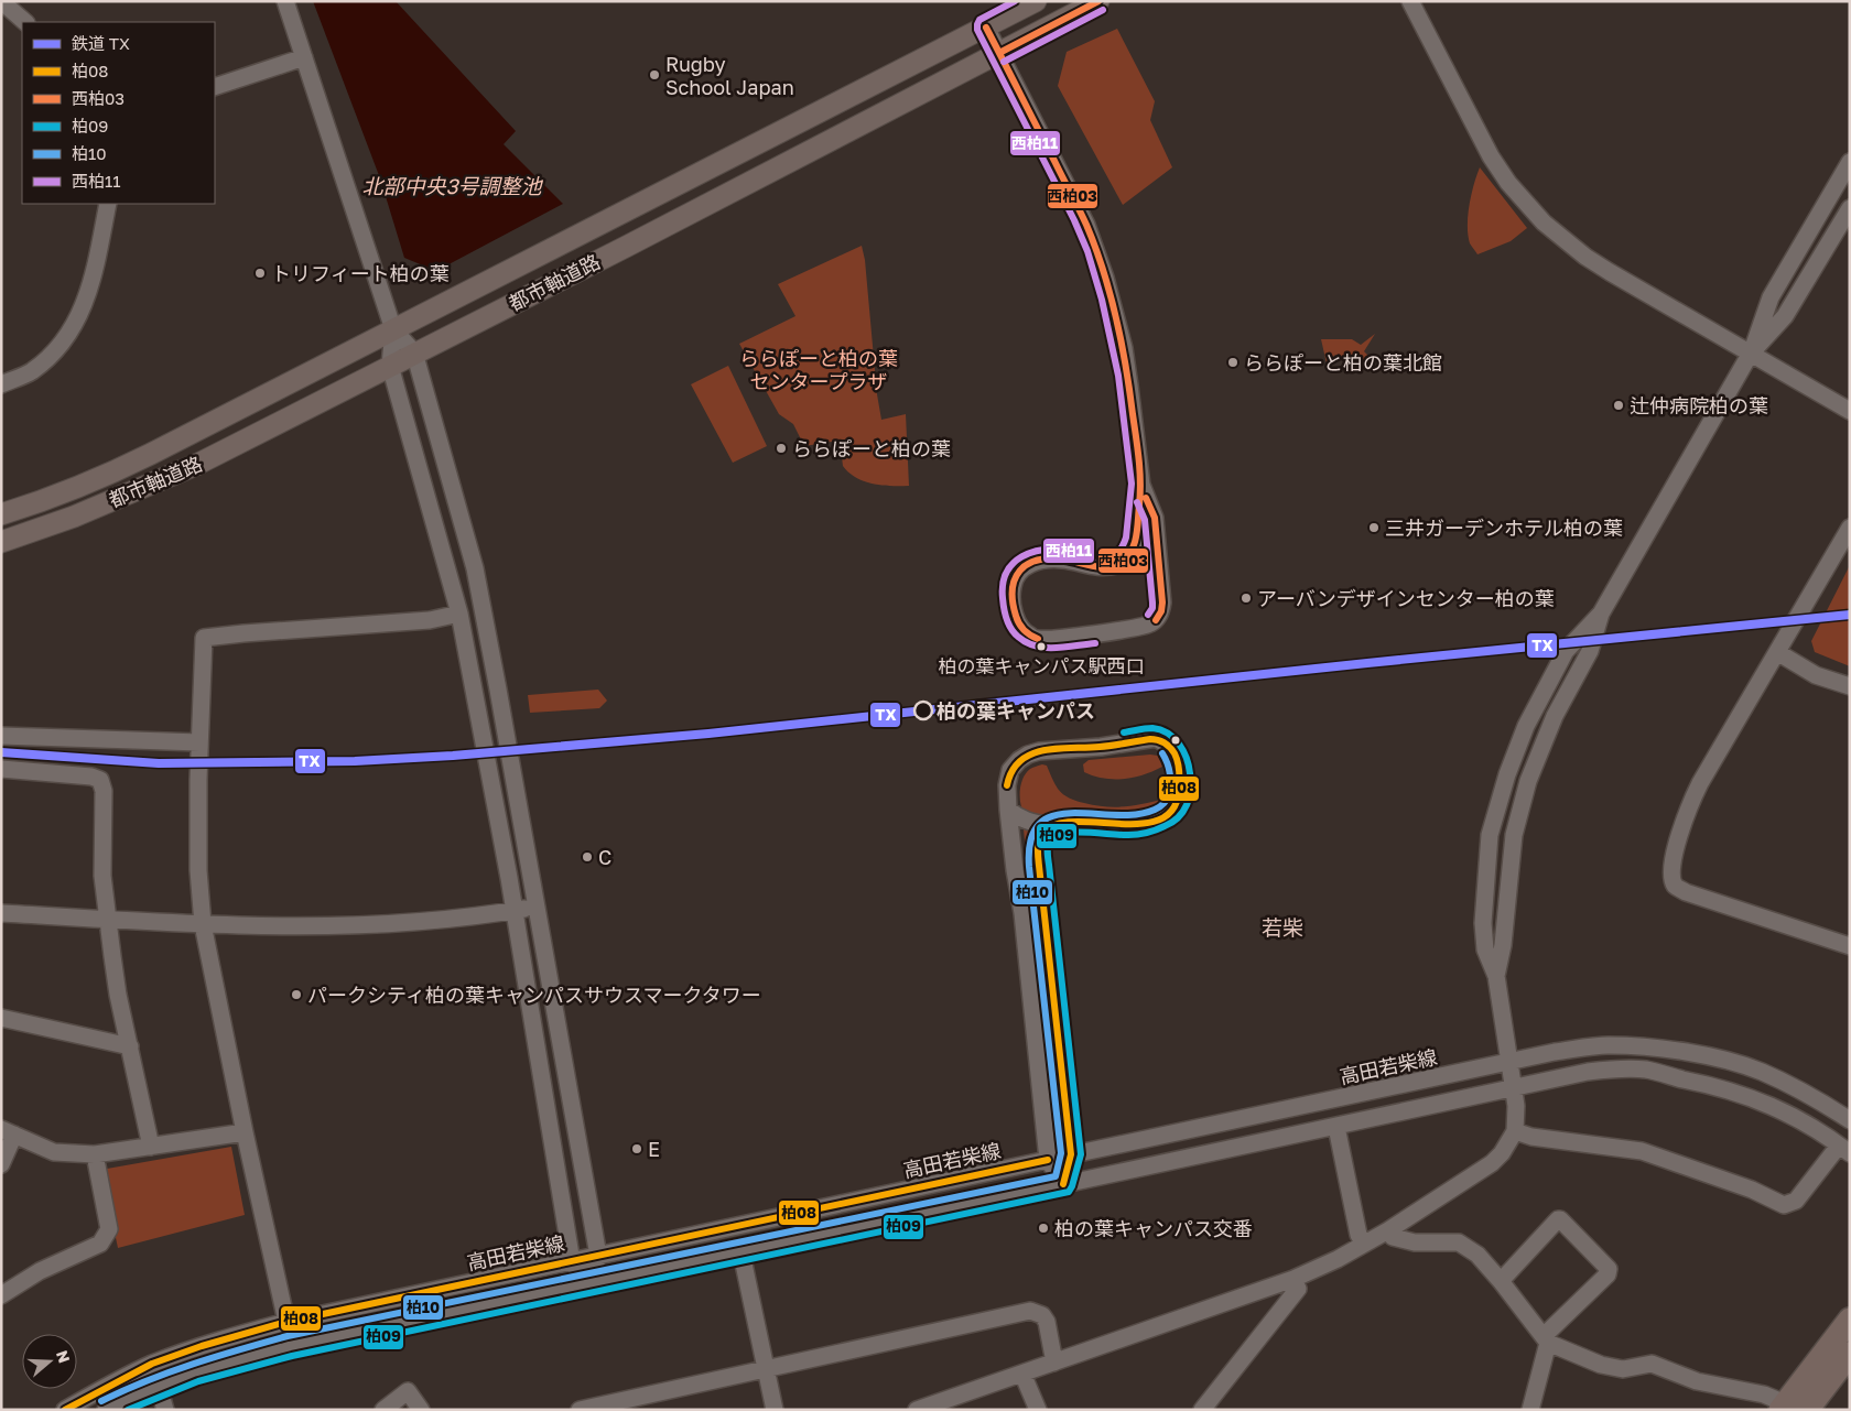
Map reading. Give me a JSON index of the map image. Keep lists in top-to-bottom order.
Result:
{
  "streets": {
    "main road": ["都市軸道路"],
    "street": ["高田若柴線"]
  },
  "districts": ["若柴"],
  "water": ["北部中央3号調整池"],
  "parks": ["ららぽーと柏の葉 センタープラザ"],
  "places": [
    "Rugby School Japan",
    "トリフィート柏の葉",
    "ららぽーと柏の葉北館",
    "辻仲病院柏の葉",
    "ららぽーと柏の葉",
    "三井ガーデンホテル柏の葉",
    "アーバンデザインセンター柏の葉",
    "柏の葉キャンパス駅西口",
    "柏の葉キャンパス",
    "C",
    "パークシティ柏の葉キャンパスサウスマークタワー",
    "E",
    "柏の葉キャンパス交番"
  ],
  "lines": [
    "transit line 西柏03",
    "transit line 西柏11",
    "rail line TX",
    "transit line 柏09",
    "transit line 柏08",
    "transit line 柏10"
  ],
  "legend": [
    "鉄道 TX",
    "柏08",
    "西柏03",
    "柏09",
    "柏10",
    "西柏11"
  ],
  "north": "right"
}
